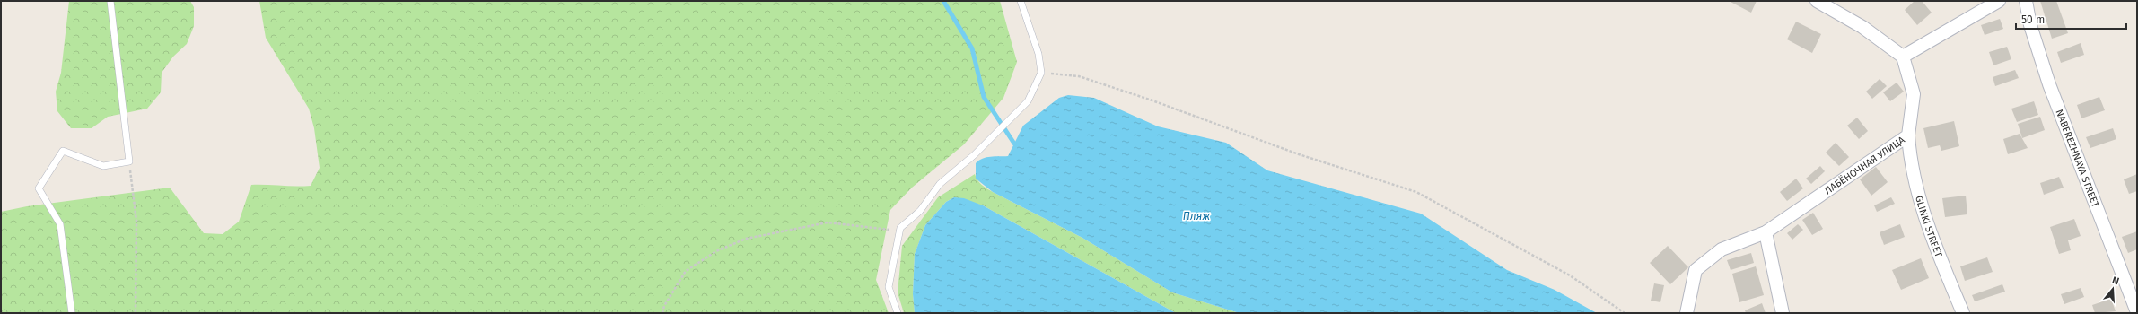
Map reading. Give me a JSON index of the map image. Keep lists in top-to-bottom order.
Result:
{
  "streets": {
    "street": ["NABEREZHNAYA STREET", "ЛАБЁНОЧНАЯ УЛИЦА", "GLINKI STREET"]
  },
  "crossings": [
    ["ЛАБЁНОЧНАЯ УЛИЦА", "GLINKI STREET"]
  ],
  "water": ["Пляж"],
  "scale_bar": "50 m",
  "north": "top"
}
